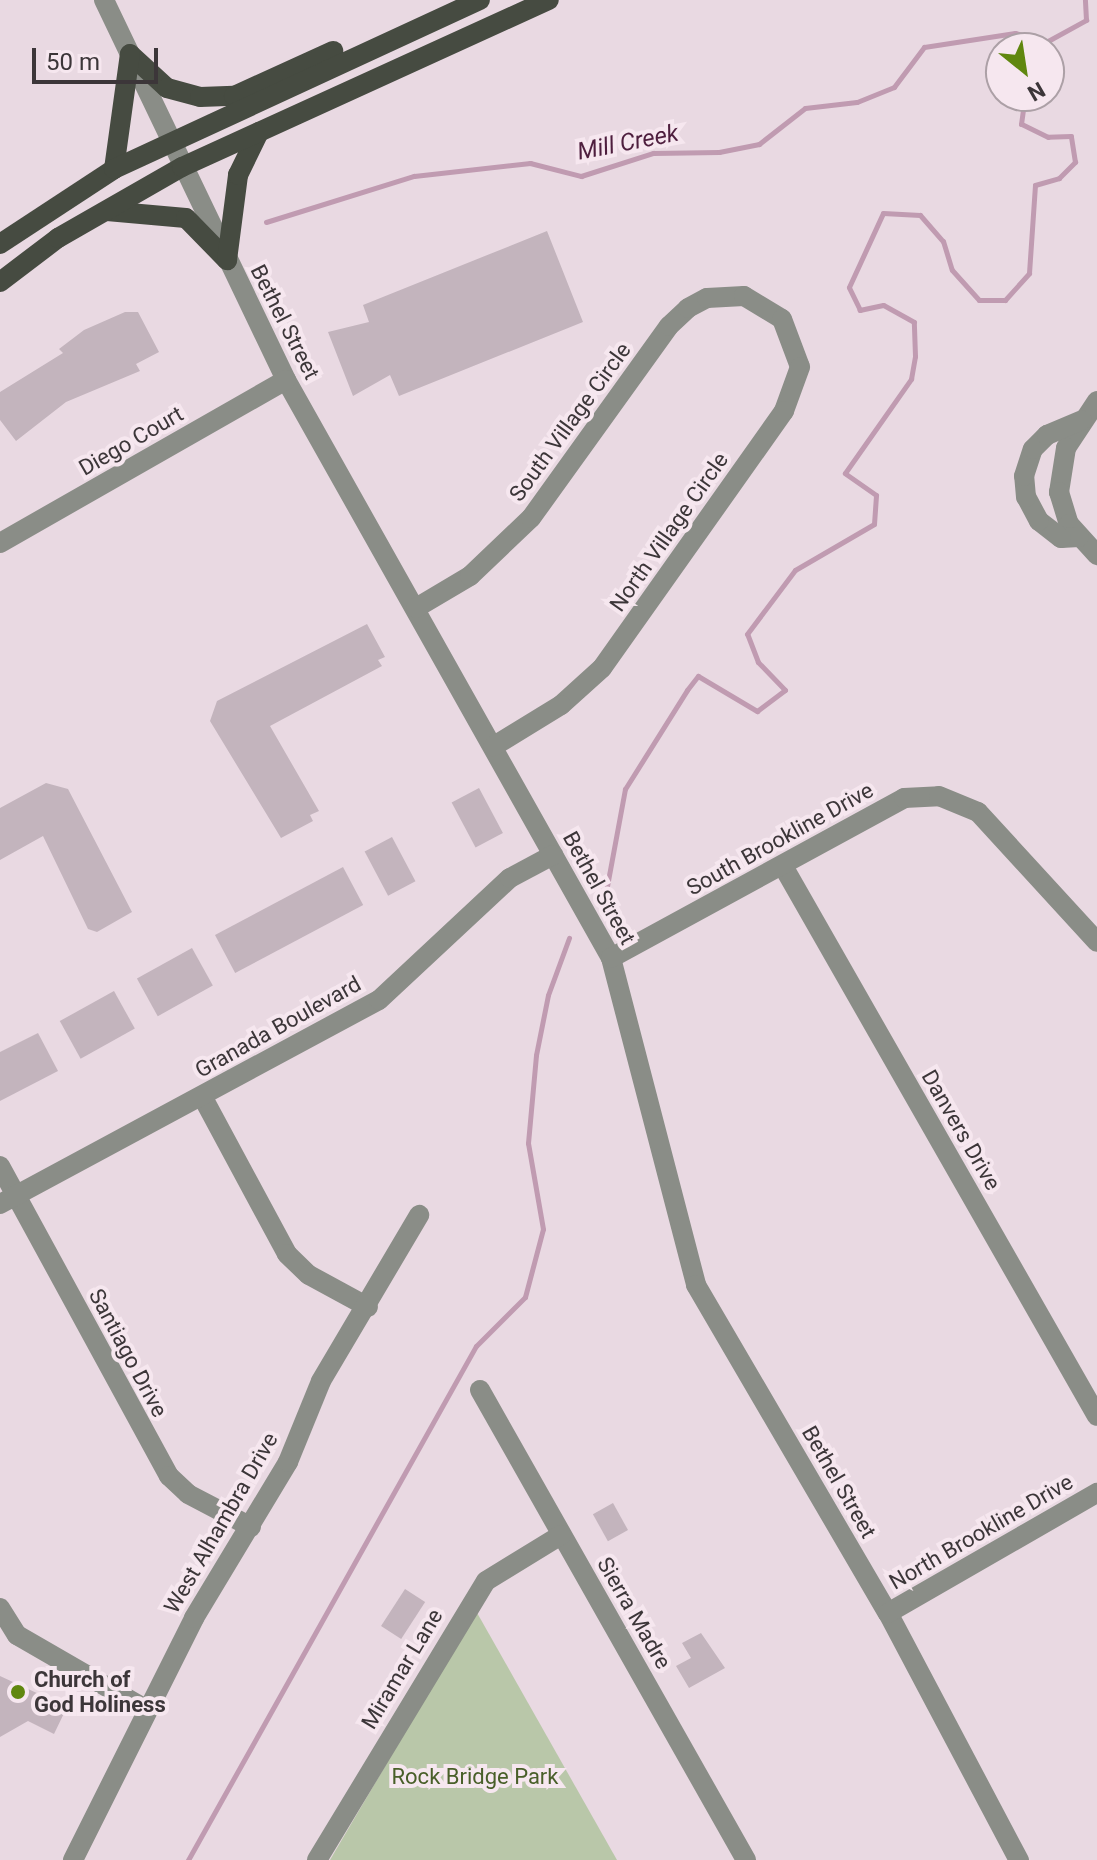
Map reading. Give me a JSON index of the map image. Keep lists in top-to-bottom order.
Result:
{
  "streets": {
    "street": [
      "Bethel Street",
      "South Village Circle",
      "Diego Court",
      "North Village Circle",
      "South Brookline Drive",
      "Granada Boulevard",
      "Danvers Drive",
      "Santiago Drive",
      "West Alhambra Drive",
      "North Brookline Drive",
      "Sierra Madre",
      "Miramar Lane"
    ]
  },
  "crossings": [
    ["Bethel Street", "South Village Circle"],
    ["Bethel Street", "Diego Court"],
    ["Bethel Street", "North Village Circle"],
    ["Bethel Street", "South Brookline Drive"],
    ["Bethel Street", "Granada Boulevard"],
    ["Bethel Street", "North Brookline Drive"],
    ["South Village Circle", "North Village Circle"],
    ["South Brookline Drive", "Danvers Drive"],
    ["Granada Boulevard", "Santiago Drive"],
    ["Santiago Drive", "West Alhambra Drive"],
    ["Sierra Madre", "Miramar Lane"]
  ],
  "water": ["Mill Creek"],
  "parks": ["Rock Bridge Park"],
  "places": ["Church of God Holiness"],
  "scale_bar": "50 m",
  "north": "bottom right"
}
